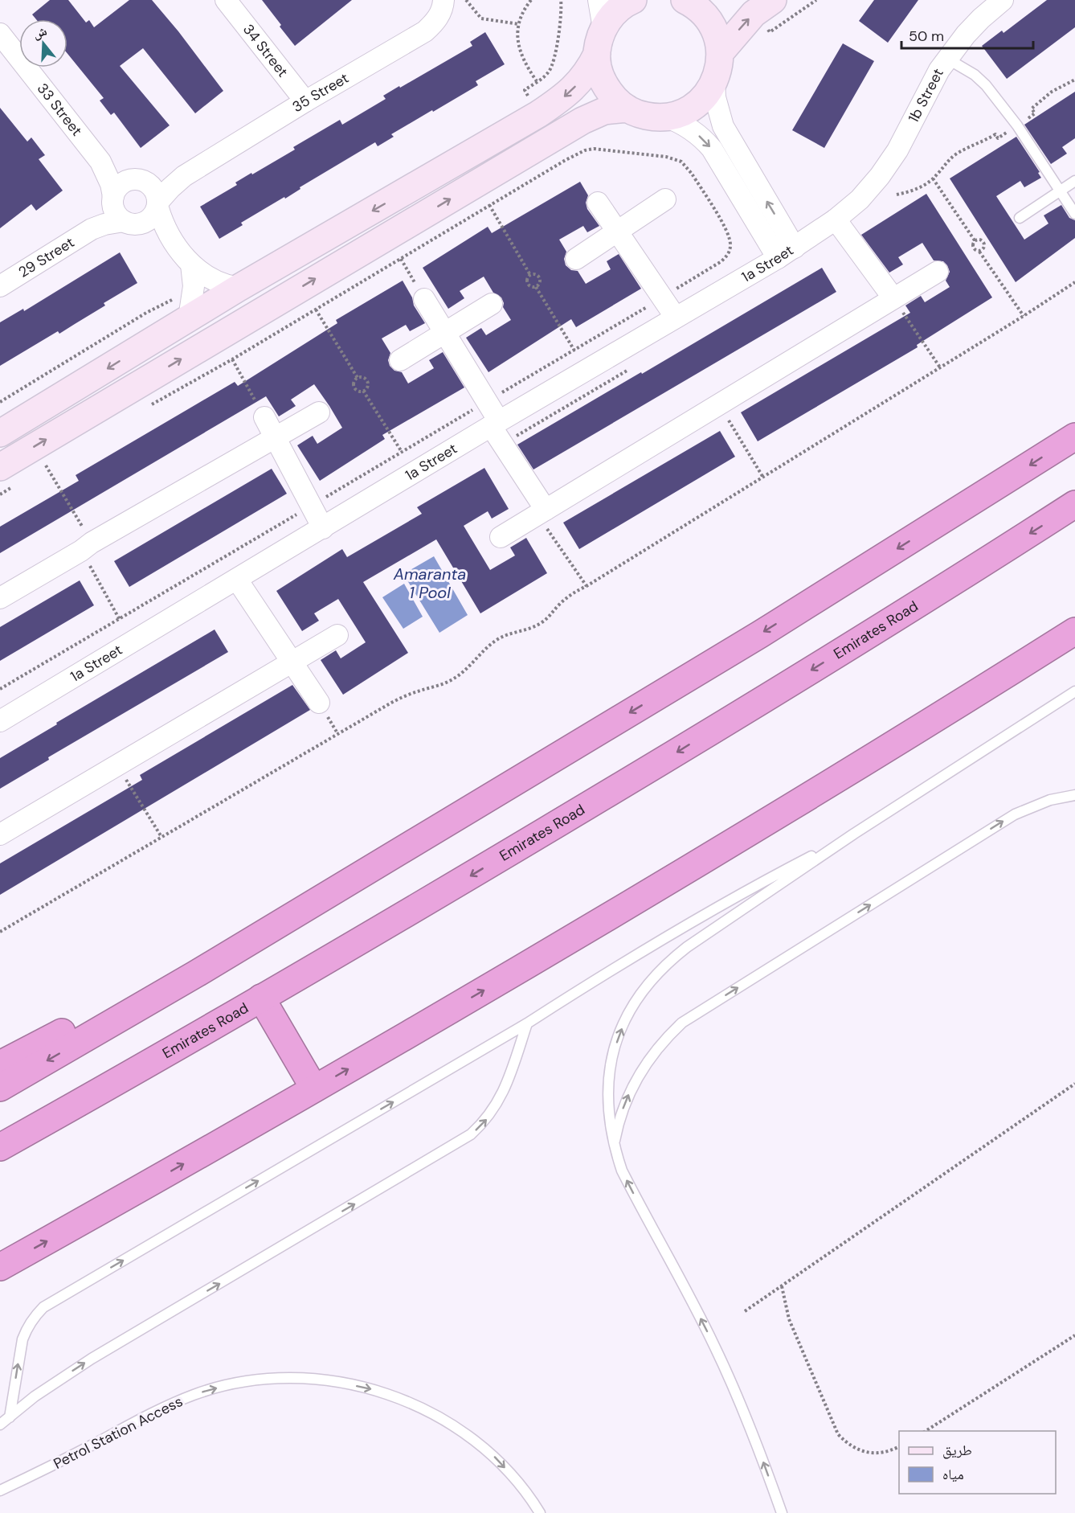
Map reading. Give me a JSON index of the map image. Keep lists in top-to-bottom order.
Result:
{
  "streets": {
    "highway": ["Emirates Road"],
    "street": [
      "34 Street",
      "35 Street",
      "1b Street",
      "33 Street",
      "29 Street",
      "1a Street"
    ],
    "lane": ["Petrol Station Access"]
  },
  "crossings": [
    ["34 Street", "35 Street"],
    ["35 Street", "33 Street"],
    ["35 Street", "29 Street"],
    ["1b Street", "1a Street"],
    ["33 Street", "29 Street"]
  ],
  "one_way": ["Petrol Station Access"],
  "water": ["Amaranta 1 Pool"],
  "legend": ["طريق", "مياه"],
  "scale_bar": "50 m",
  "north": "top"
}
